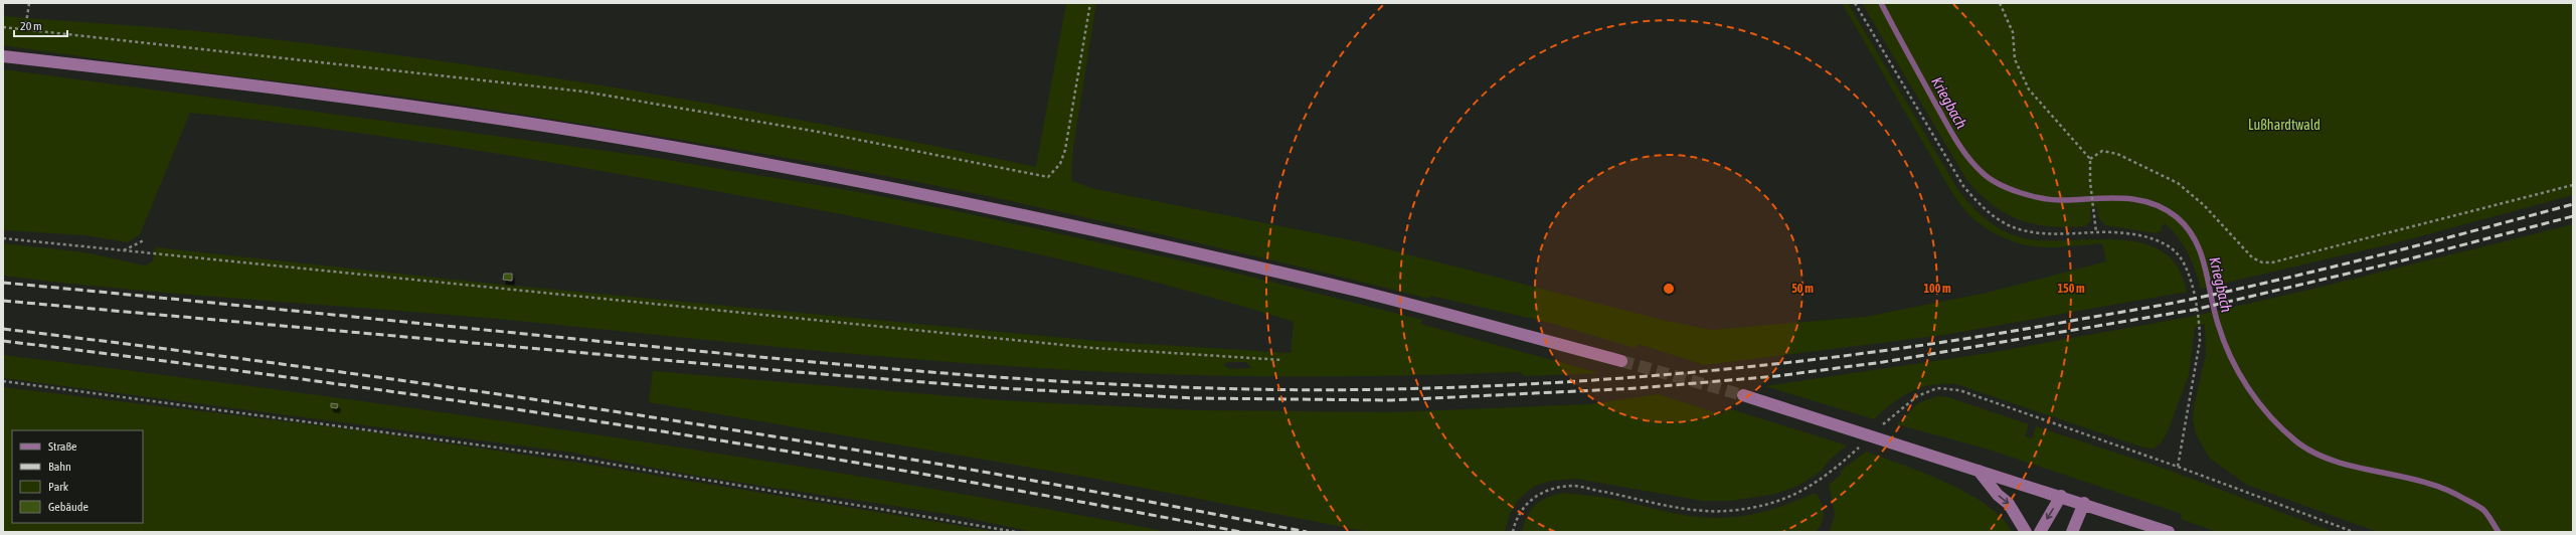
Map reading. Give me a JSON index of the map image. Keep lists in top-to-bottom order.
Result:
{
  "water": ["Kriegbach"],
  "parks": ["Lußhardtwald"],
  "legend": [
    "Straße",
    "Bahn",
    "Park",
    "Gebäude"
  ],
  "scale_bar": "20 m",
  "rings": ["50 m", "100 m", "150 m"]
}
